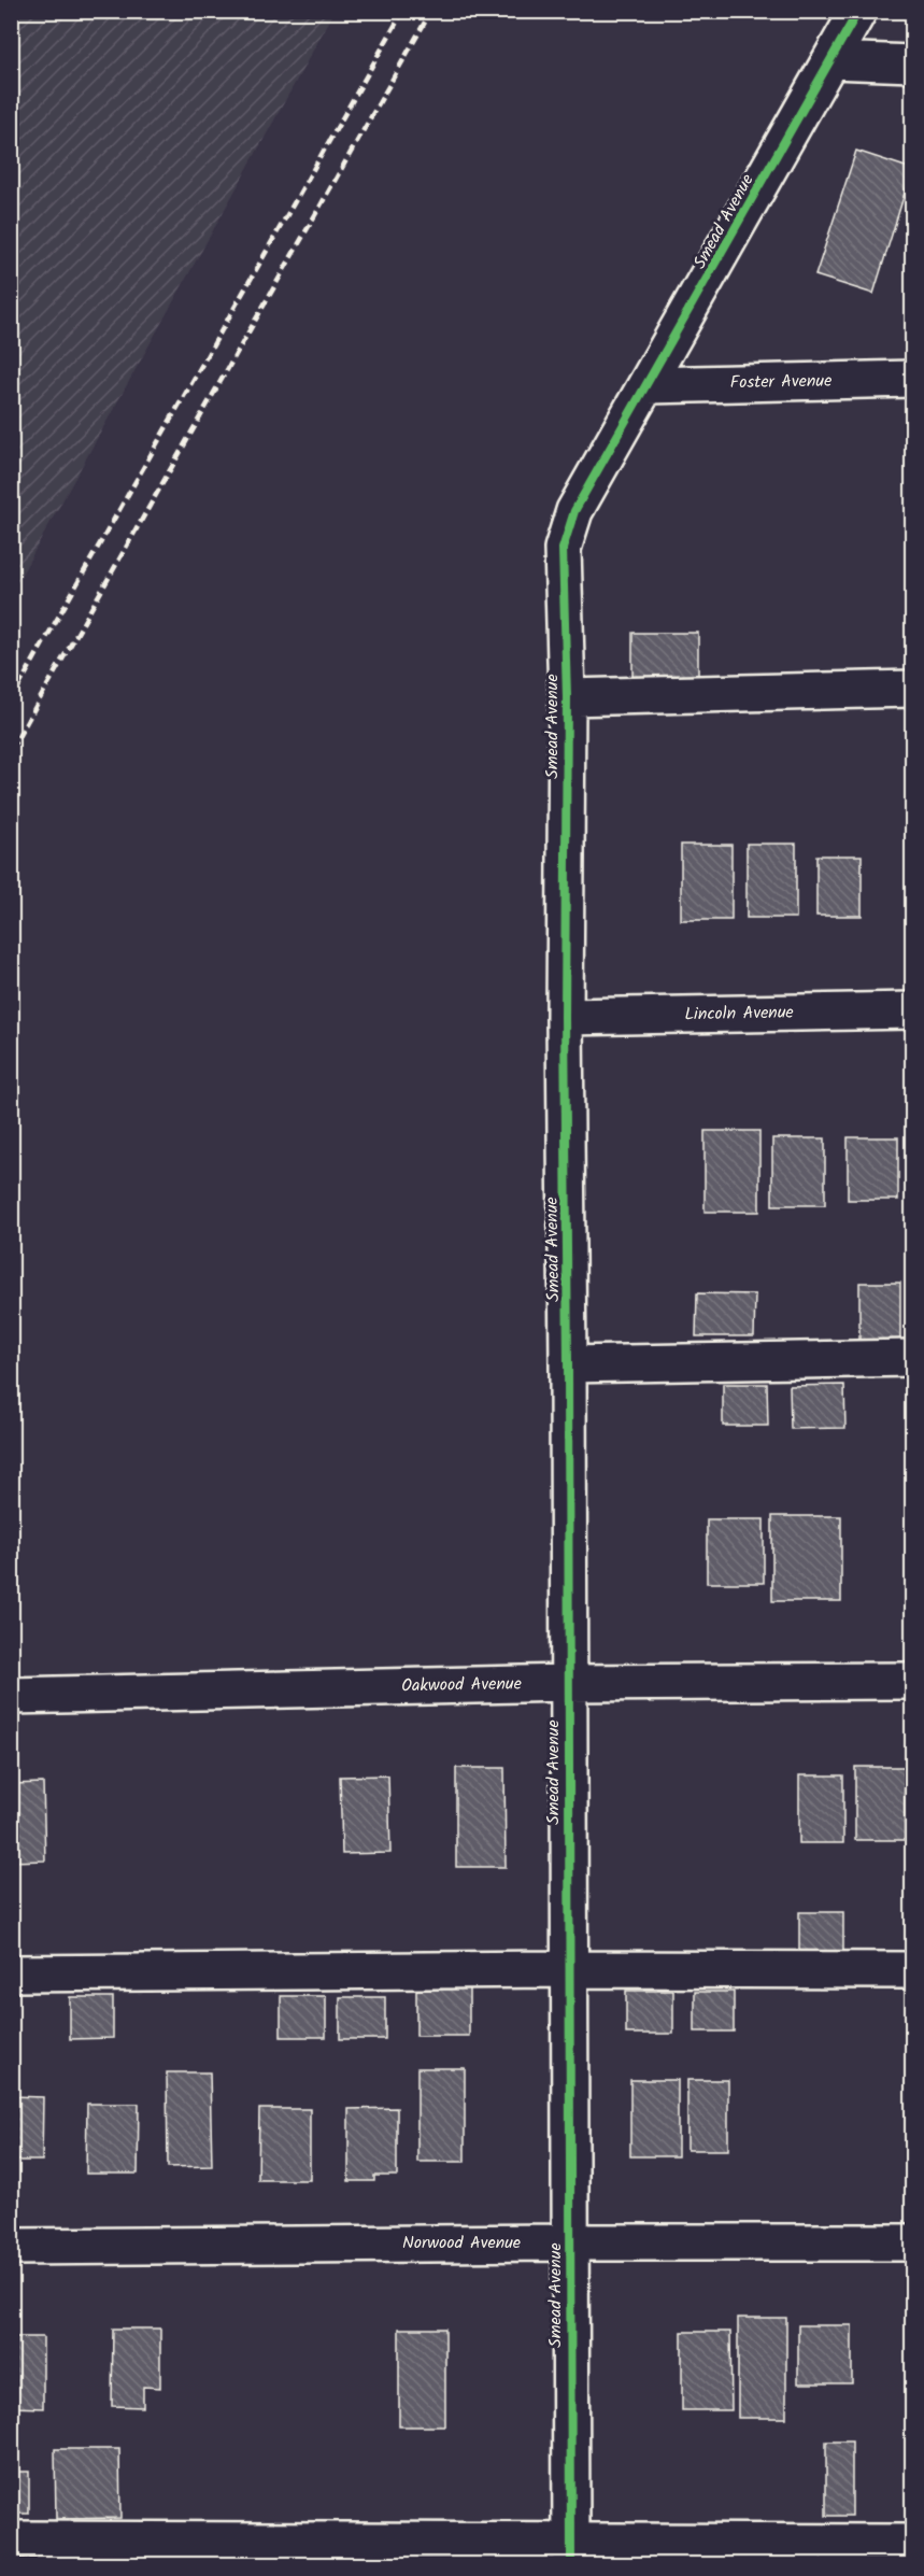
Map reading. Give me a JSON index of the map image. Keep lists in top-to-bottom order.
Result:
{
  "streets": {
    "street": [
      "Smead Avenue",
      "Foster Avenue",
      "Lincoln Avenue",
      "Oakwood Avenue",
      "Norwood Avenue"
    ]
  },
  "crossings": [
    ["Smead Avenue", "Foster Avenue"],
    ["Smead Avenue", "Lincoln Avenue"],
    ["Smead Avenue", "Oakwood Avenue"],
    ["Smead Avenue", "Norwood Avenue"]
  ]
}
